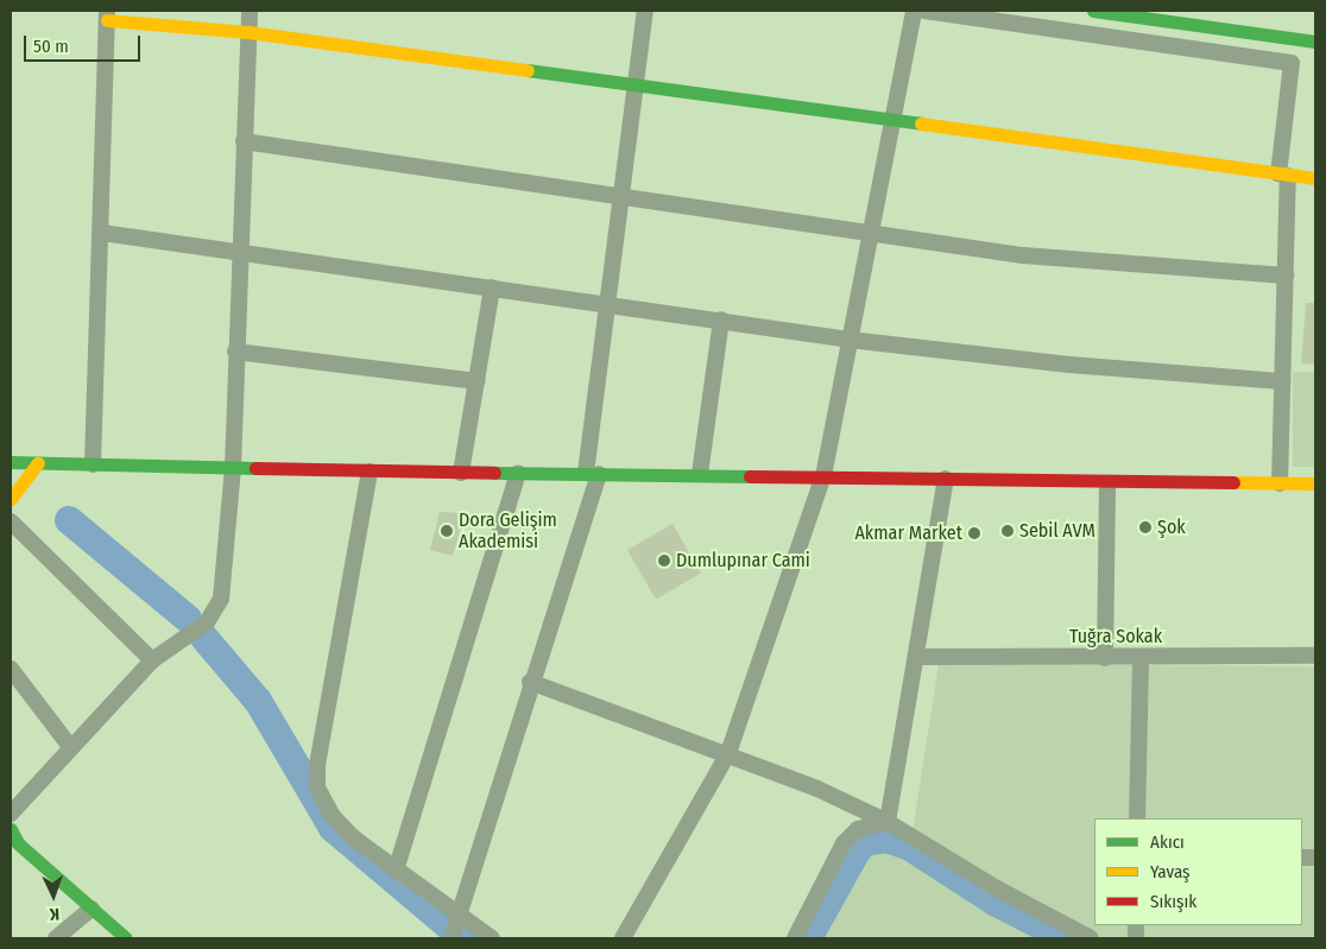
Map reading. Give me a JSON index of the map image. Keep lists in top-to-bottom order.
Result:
{
  "streets": {
    "street": ["Tuğra Sokak"]
  },
  "places": [
    "Şok",
    "Dora Gelişim Akademisi",
    "Sebil AVM",
    "Akmar Market",
    "Dumlupınar Cami"
  ],
  "legend": ["Akıcı", "Yavaş", "Sıkışık"],
  "scale_bar": "50 m",
  "north": "bottom"
}
